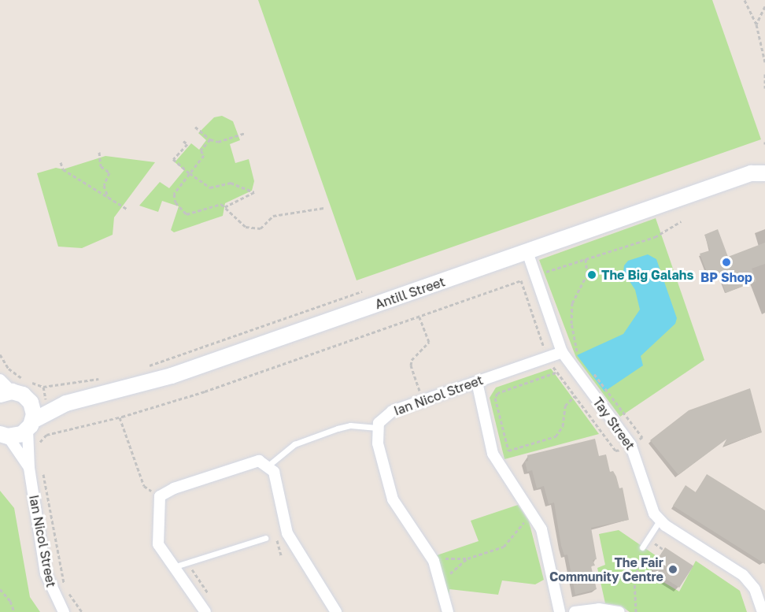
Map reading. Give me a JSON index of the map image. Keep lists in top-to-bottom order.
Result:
{
  "streets": {
    "main road": ["Antill Street"],
    "street": ["Ian Nicol Street", "Tay Street"]
  },
  "crossings": [
    ["Antill Street", "Ian Nicol Street"],
    ["Antill Street", "Tay Street"],
    ["Ian Nicol Street", "Tay Street"]
  ],
  "places": ["BP Shop", "The Big Galahs", "The Fair Community Centre"]
}
